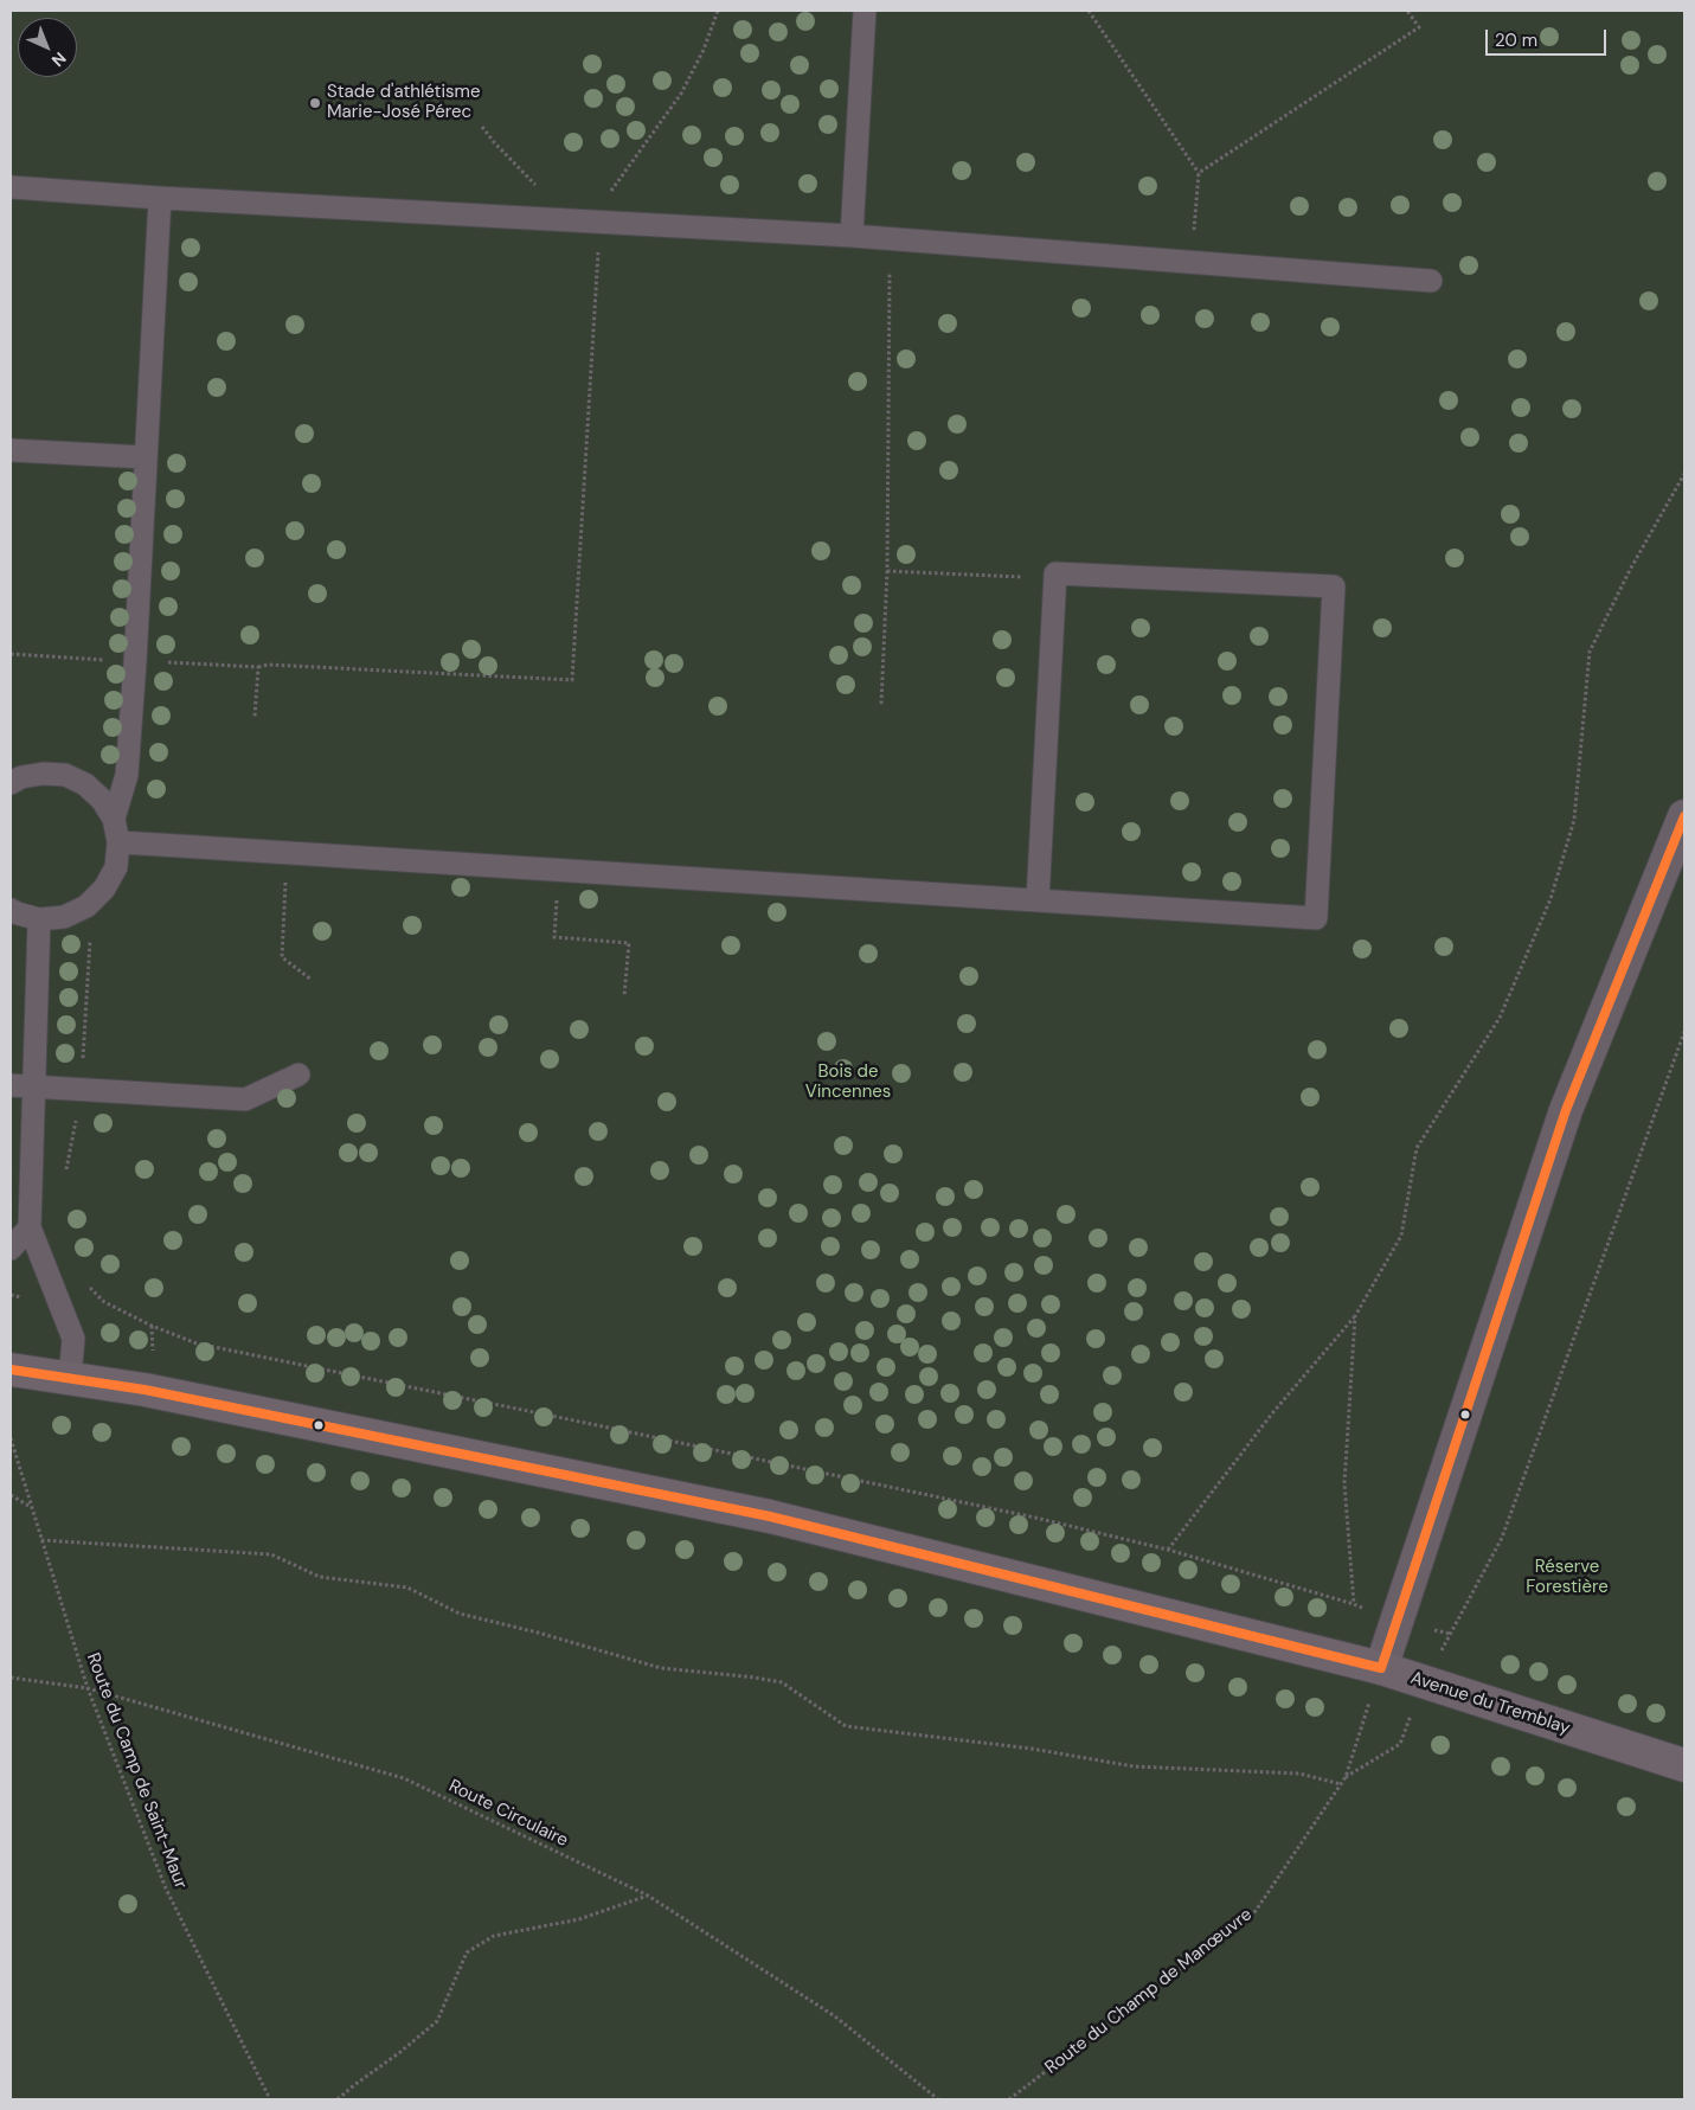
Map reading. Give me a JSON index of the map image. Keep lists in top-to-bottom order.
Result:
{
  "streets": {
    "main road": ["Avenue du Tremblay"],
    "path": ["Route du Camp de Saint-Maur", "Route Circulaire", "Route du Champ de Manœuvre"]
  },
  "crossings": [
    ["Avenue du Tremblay", "Route du Champ de Manœuvre"],
    ["Route du Camp de Saint-Maur", "Route Circulaire"]
  ],
  "parks": ["Bois de Vincennes", "Réserve Forestière"],
  "places": ["Stade d'athlétisme Marie-José Pérec"],
  "scale_bar": "20 m",
  "north": "bottom right"
}
